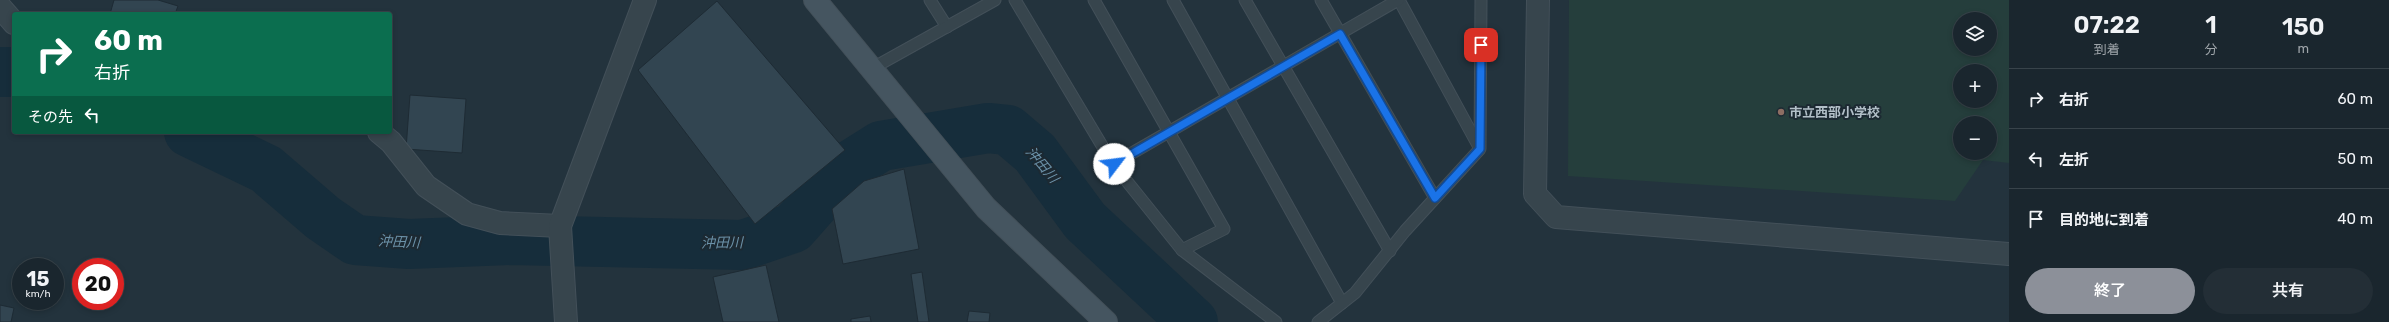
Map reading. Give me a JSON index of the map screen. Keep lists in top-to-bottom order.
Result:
{
  "water": ["沖田川"],
  "places": ["市立西部小学校"],
  "page": {
    "eta": [
      "07:22",
      "到着",
      "1",
      "分",
      "150",
      "m"
    ],
    "map_buttons": ["+", "−"],
    "turn": ["60 m", "右折"],
    "list": [
      {
        "name": "右折",
        "value": "60 m"
      },
      {
        "name": "左折",
        "value": "50 m"
      },
      {
        "name": "目的地に到着",
        "value": "40 m"
      }
    ],
    "then": "その先",
    "speed": "15 km/h",
    "limit": "20",
    "buttons": ["終了", "共有"]
  }
}
